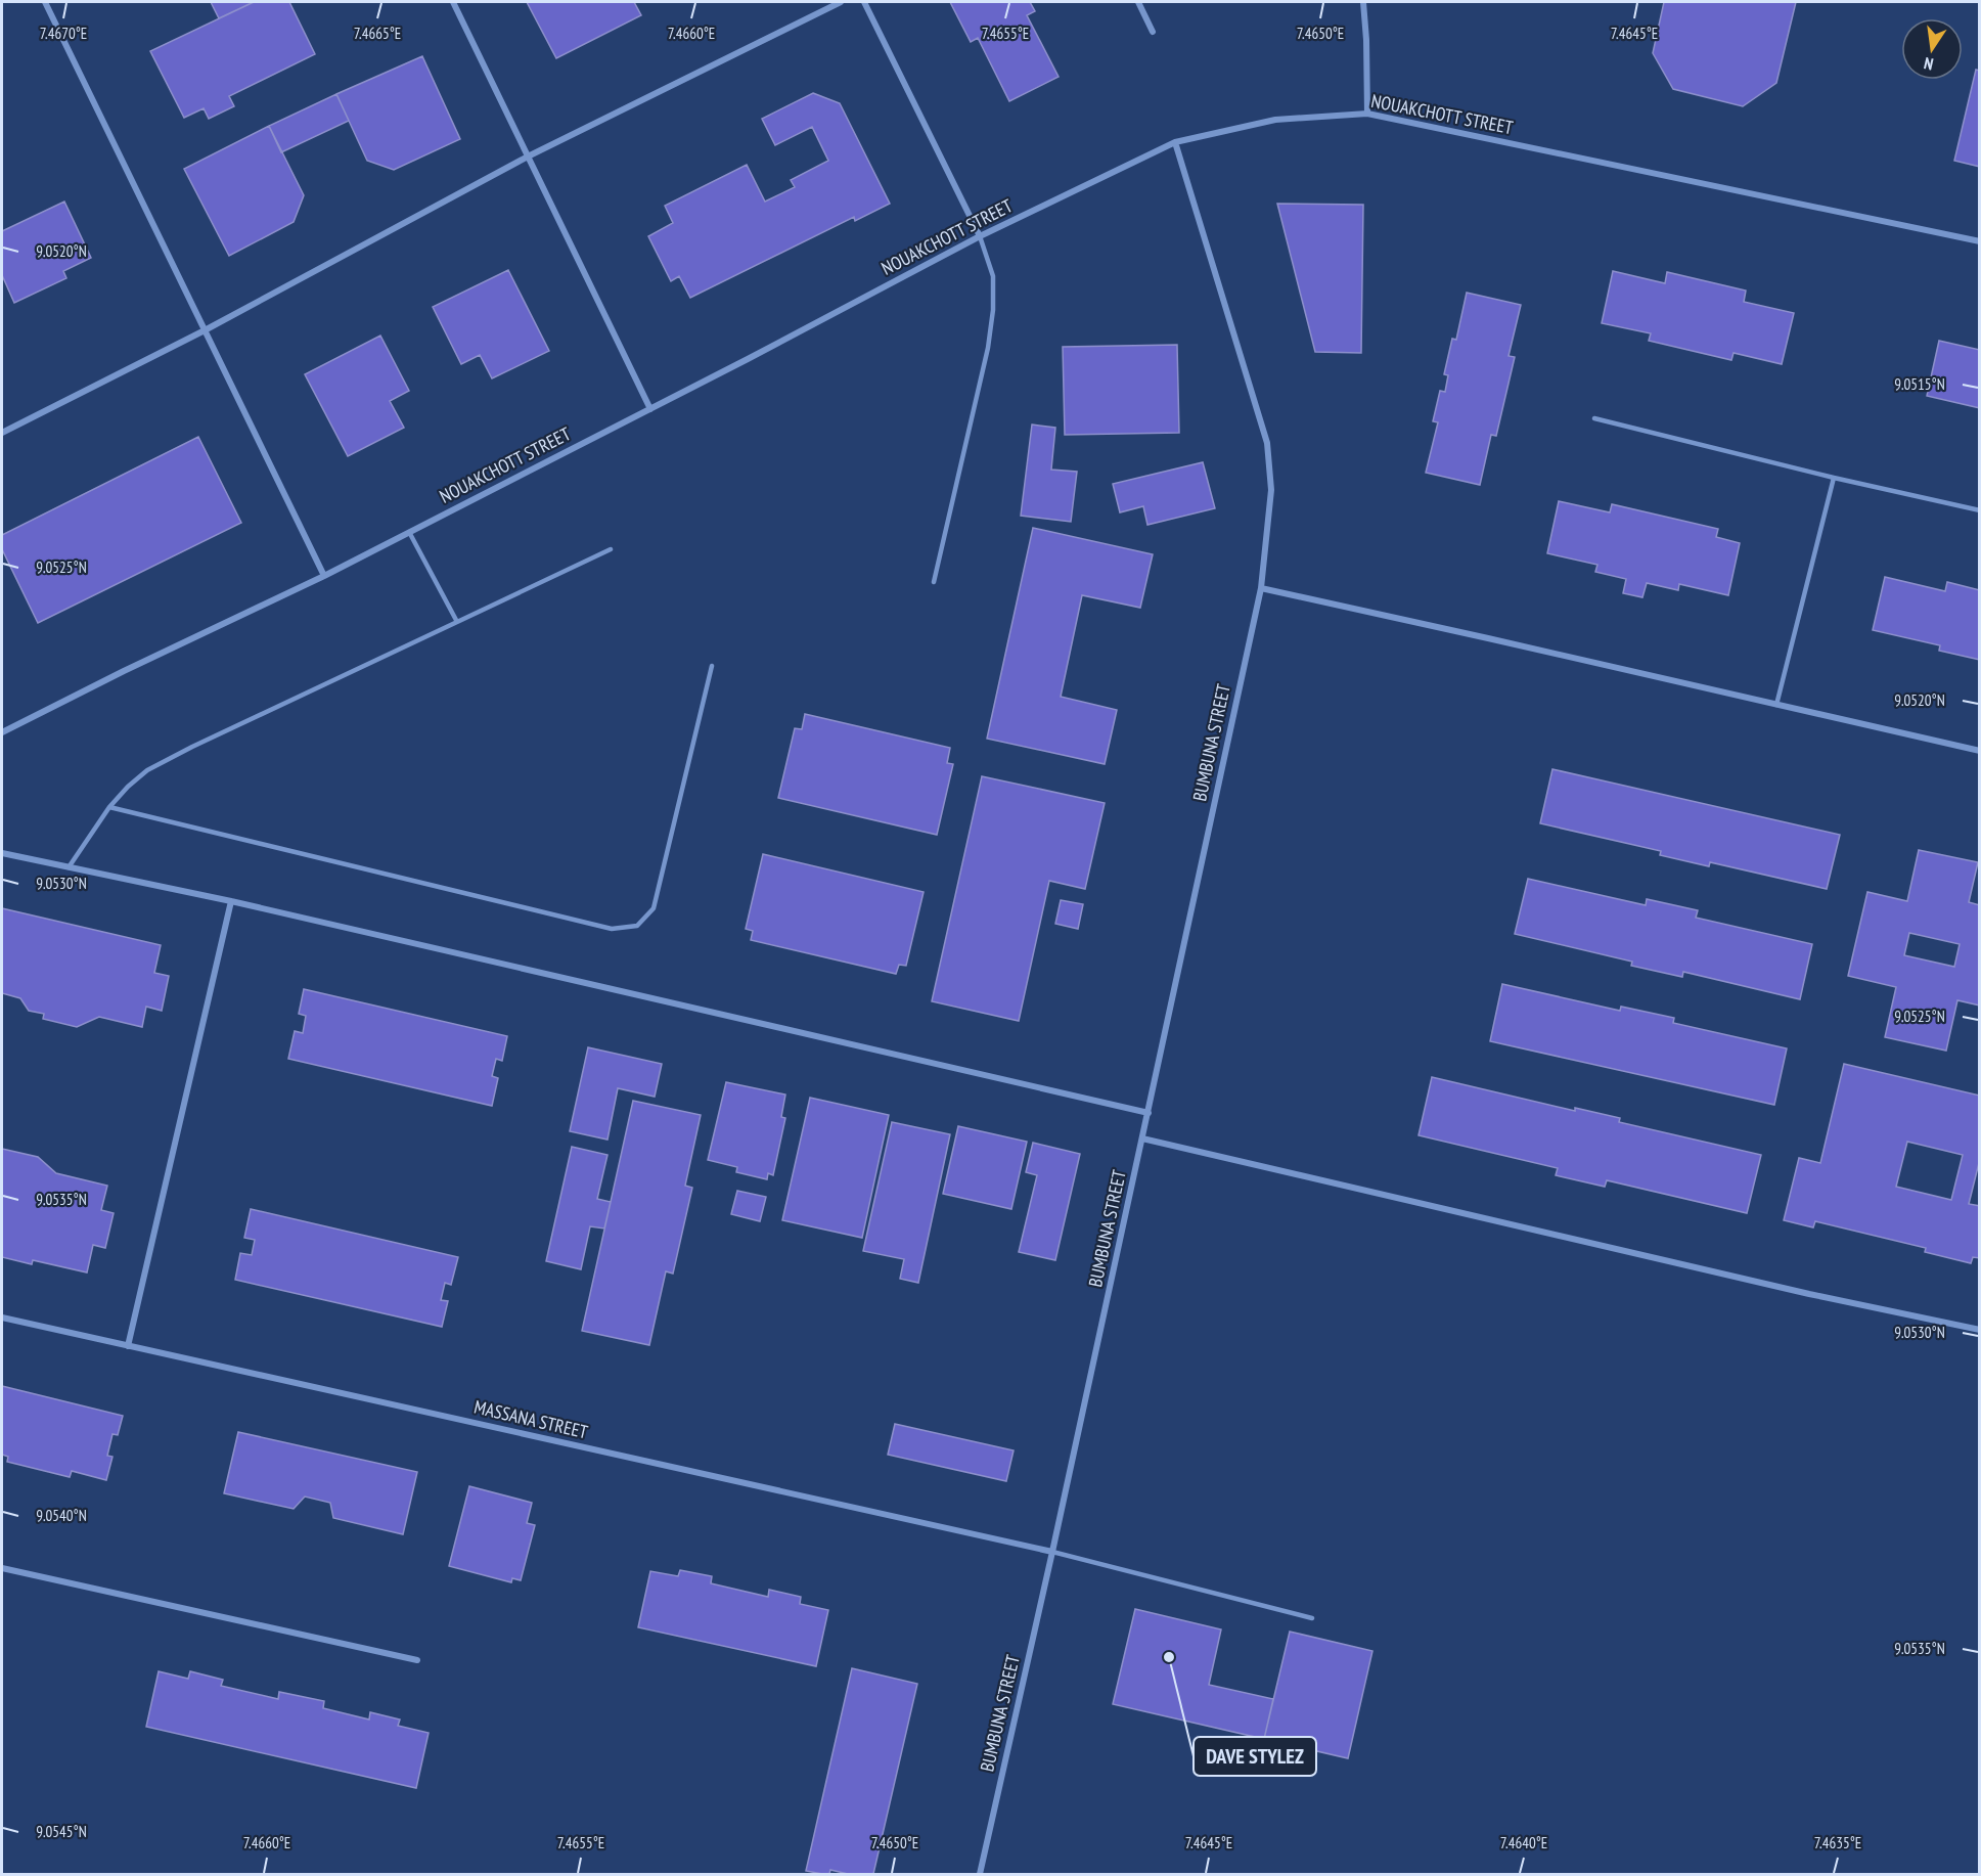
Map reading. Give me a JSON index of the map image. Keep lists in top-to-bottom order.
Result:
{
  "streets": {
    "street": ["NOUAKCHOTT STREET", "BUMBUNA STREET", "MASSANA STREET"]
  },
  "crossings": [
    ["NOUAKCHOTT STREET", "BUMBUNA STREET"],
    ["BUMBUNA STREET", "MASSANA STREET"]
  ],
  "places": ["DAVE STYLEZ"],
  "north": "bottom",
  "coordinates": [
    "7.4670°E",
    "7.4665°E",
    "7.4660°E",
    "7.4655°E",
    "7.4650°E",
    "7.4645°E",
    "9.0520°N",
    "9.0515°N",
    "9.0525°N",
    "9.0530°N",
    "9.0535°N",
    "9.0540°N",
    "9.0545°N",
    "7.4640°E",
    "7.4635°E"
  ]
}
